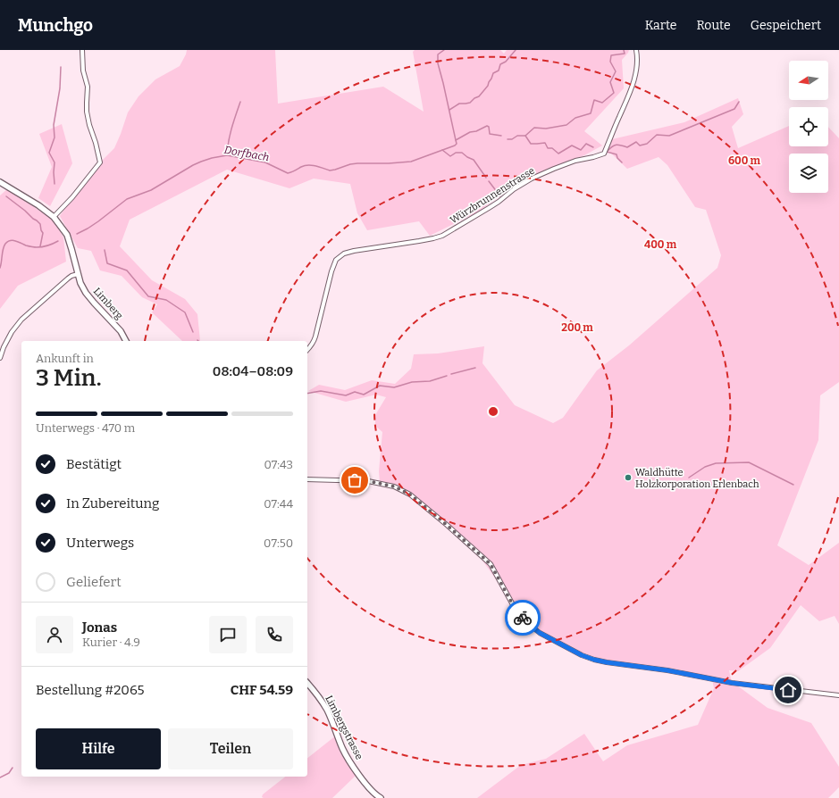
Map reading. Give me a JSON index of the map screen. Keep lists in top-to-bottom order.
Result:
{
  "streets": {
    "street": ["Würzbrunnenstrasse", "Limberg", "Limbergstrasse"]
  },
  "water": ["Dorfbach"],
  "places": ["Waldhütte Holzkorporation Erlenbach"],
  "north": "left",
  "page": {
    "header": "Munchgo",
    "nav": ["Karte", "Route", "Gespeichert"],
    "heading": ["3 Min.", "Ankunft in", "08:04–08:09"],
    "panel": [
      "Jonas",
      "Kurier · 4.9",
      "Bestellung #2065",
      "CHF 54.59"
    ],
    "bar": "Unterwegs · 470 m",
    "list": [
      ["Bestätigt", "07:43"],
      ["In Zubereitung", "07:44"],
      ["Unterwegs", "07:50"],
      "Geliefert"
    ],
    "buttons": ["Hilfe", "Teilen"]
  },
  "rings": ["600 m", "400 m", "200 m"]
}
